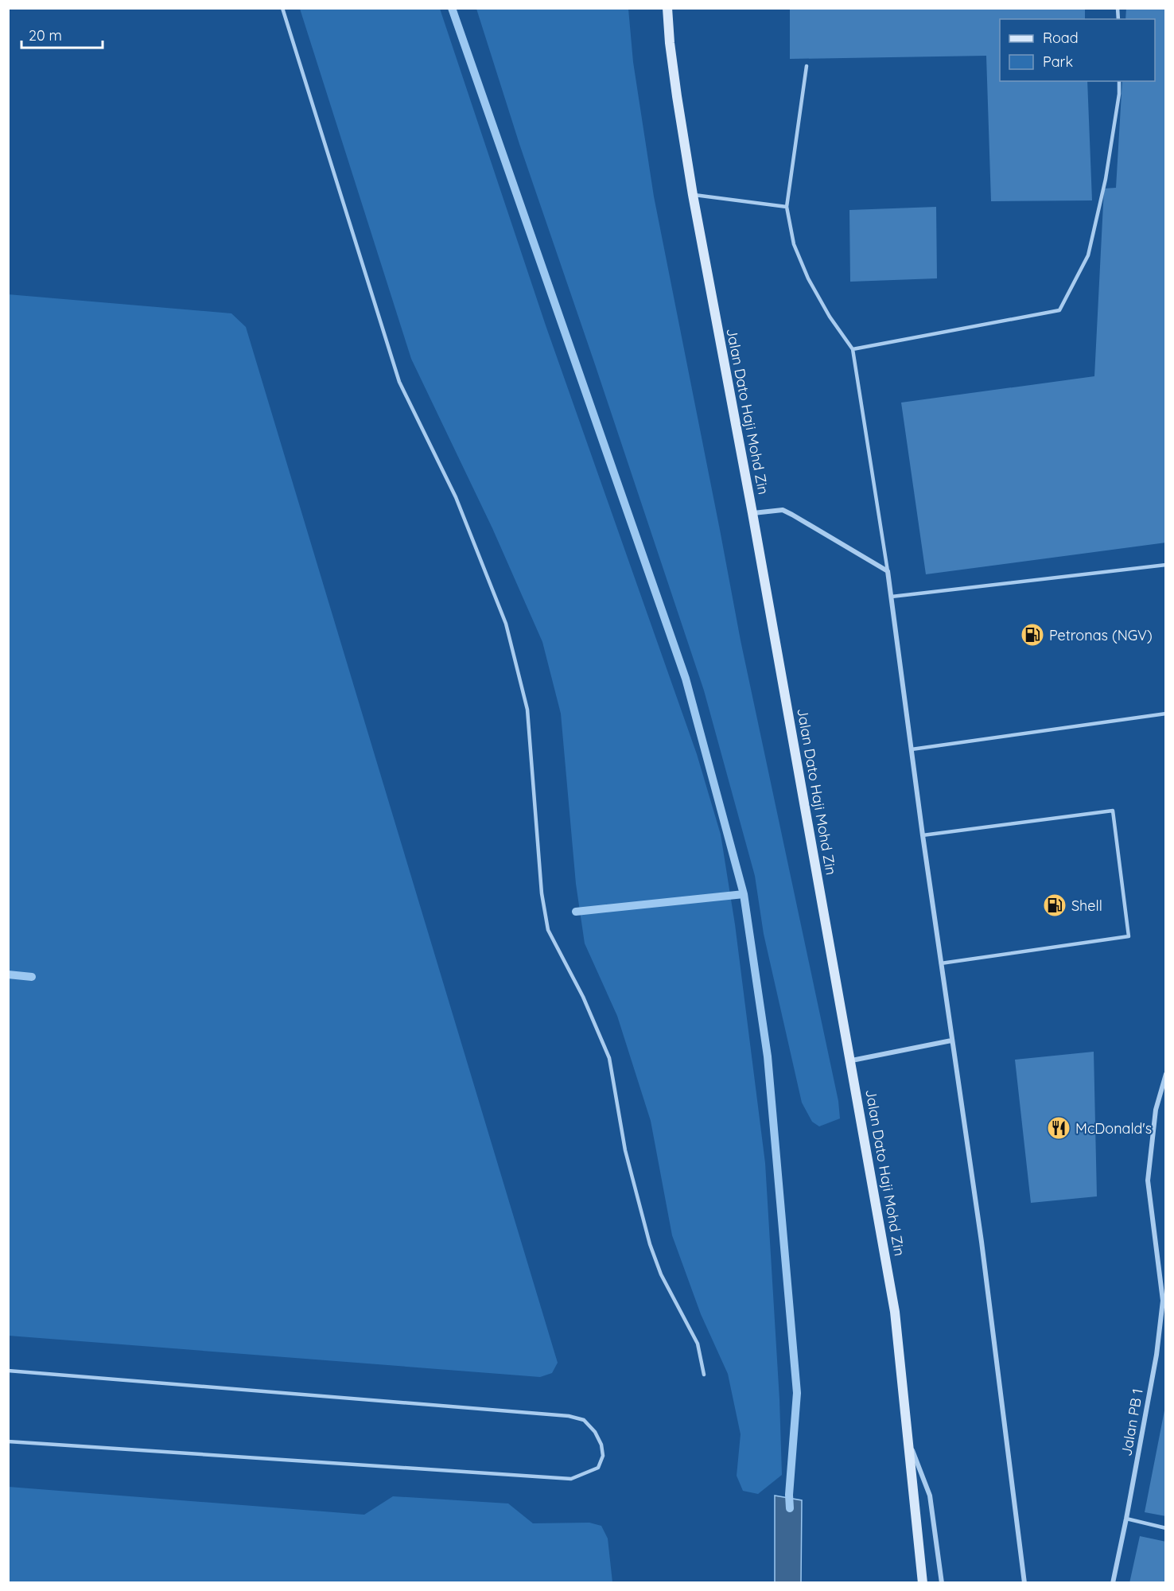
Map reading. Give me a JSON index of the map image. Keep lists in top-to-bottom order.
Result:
{
  "streets": {
    "main road": ["Jalan Dato Haji Mohd Zin"],
    "street": ["Jalan PB 1"]
  },
  "places": {
    "fuel station": ["Petronas (NGV)", "Shell"],
    "restaurant": ["McDonald's"]
  },
  "legend": ["Road", "Park"],
  "scale_bar": "20 m"
}
